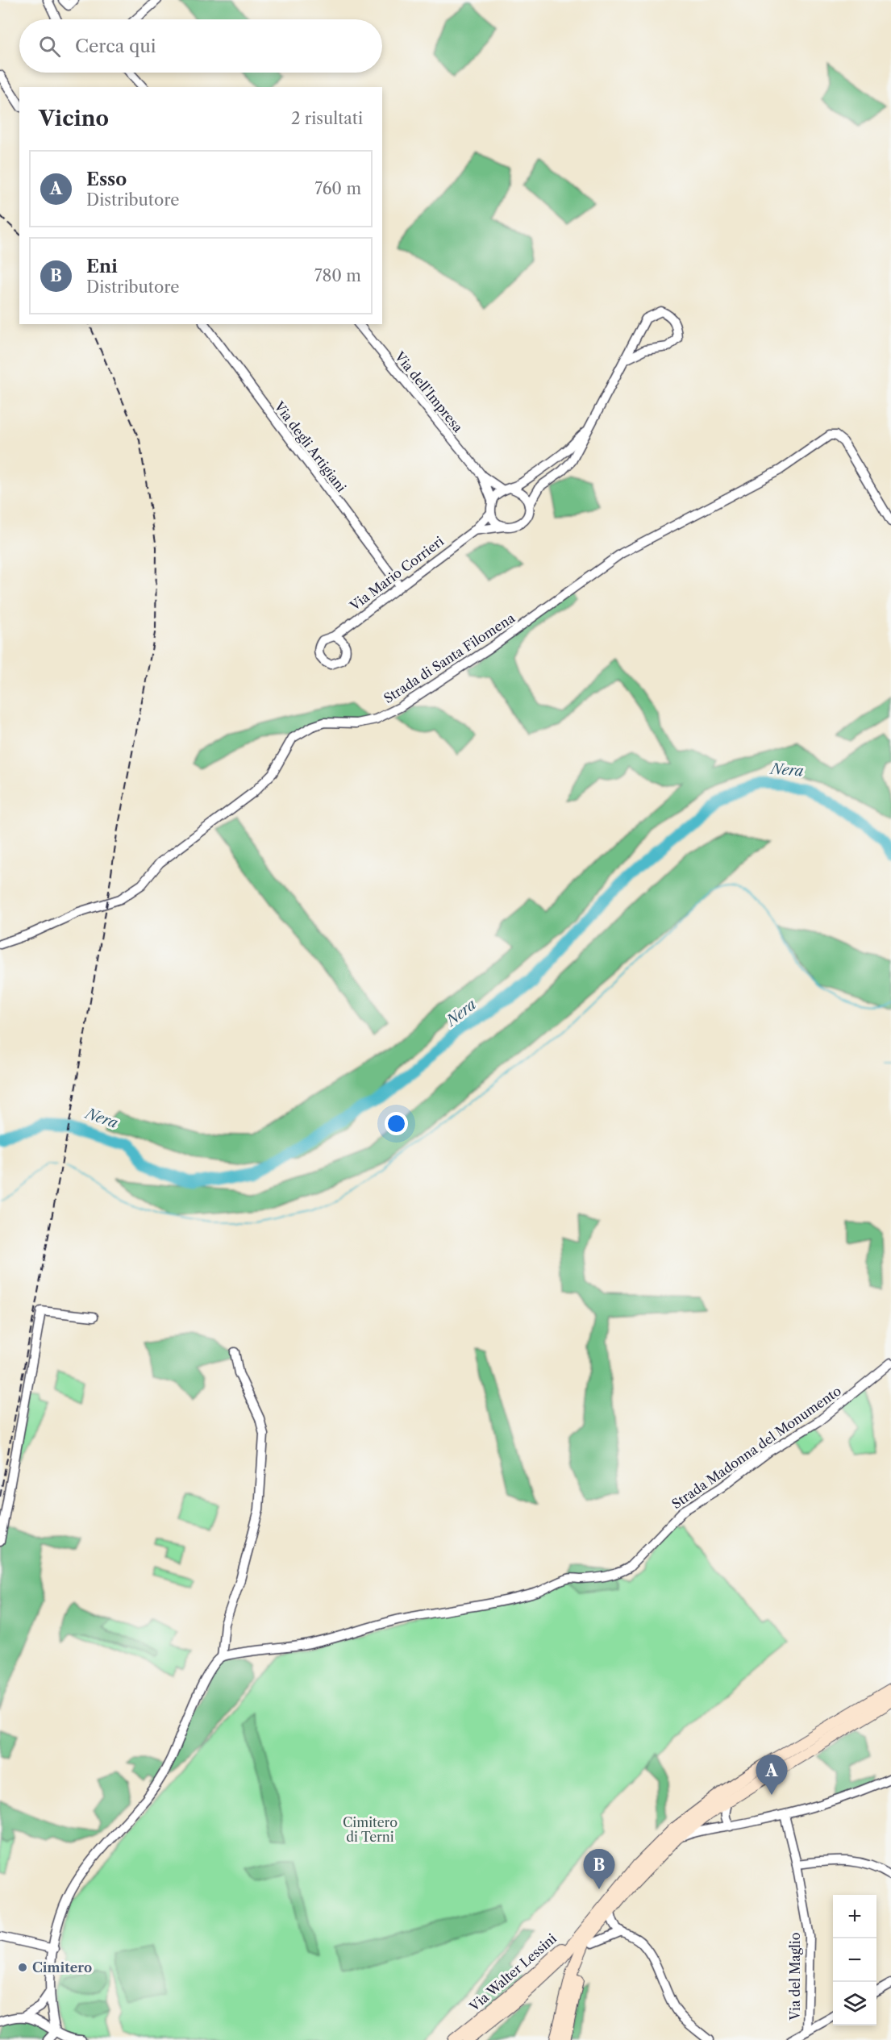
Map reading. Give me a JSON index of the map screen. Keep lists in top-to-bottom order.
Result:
{
  "streets": {
    "main road": ["Via Walter Lessini"],
    "street": [
      "Via dell'Impresa",
      "Via degli Artigiani",
      "Via Mario Corrieri",
      "Strada di Santa Filomena",
      "Strada Madonna del Monumento",
      "Via del Maglio"
    ]
  },
  "crossings": [
    ["Via dell'Impresa", "Via Mario Corrieri"],
    ["Via degli Artigiani", "Via Mario Corrieri"]
  ],
  "water": ["Nera"],
  "parks": ["Cimitero di Terni"],
  "places": ["Cimitero"],
  "page": {
    "search": "Cerca qui",
    "heading": ["Vicino", "2 risultati"],
    "list": [
      {
        "mark": "A",
        "name": "Esso",
        "note": "Distributore",
        "value": "760 m"
      },
      {
        "mark": "B",
        "name": "Eni",
        "note": "Distributore",
        "value": "780 m"
      }
    ],
    "pins": ["A", "B"],
    "map_buttons": ["+", "−"]
  }
}
